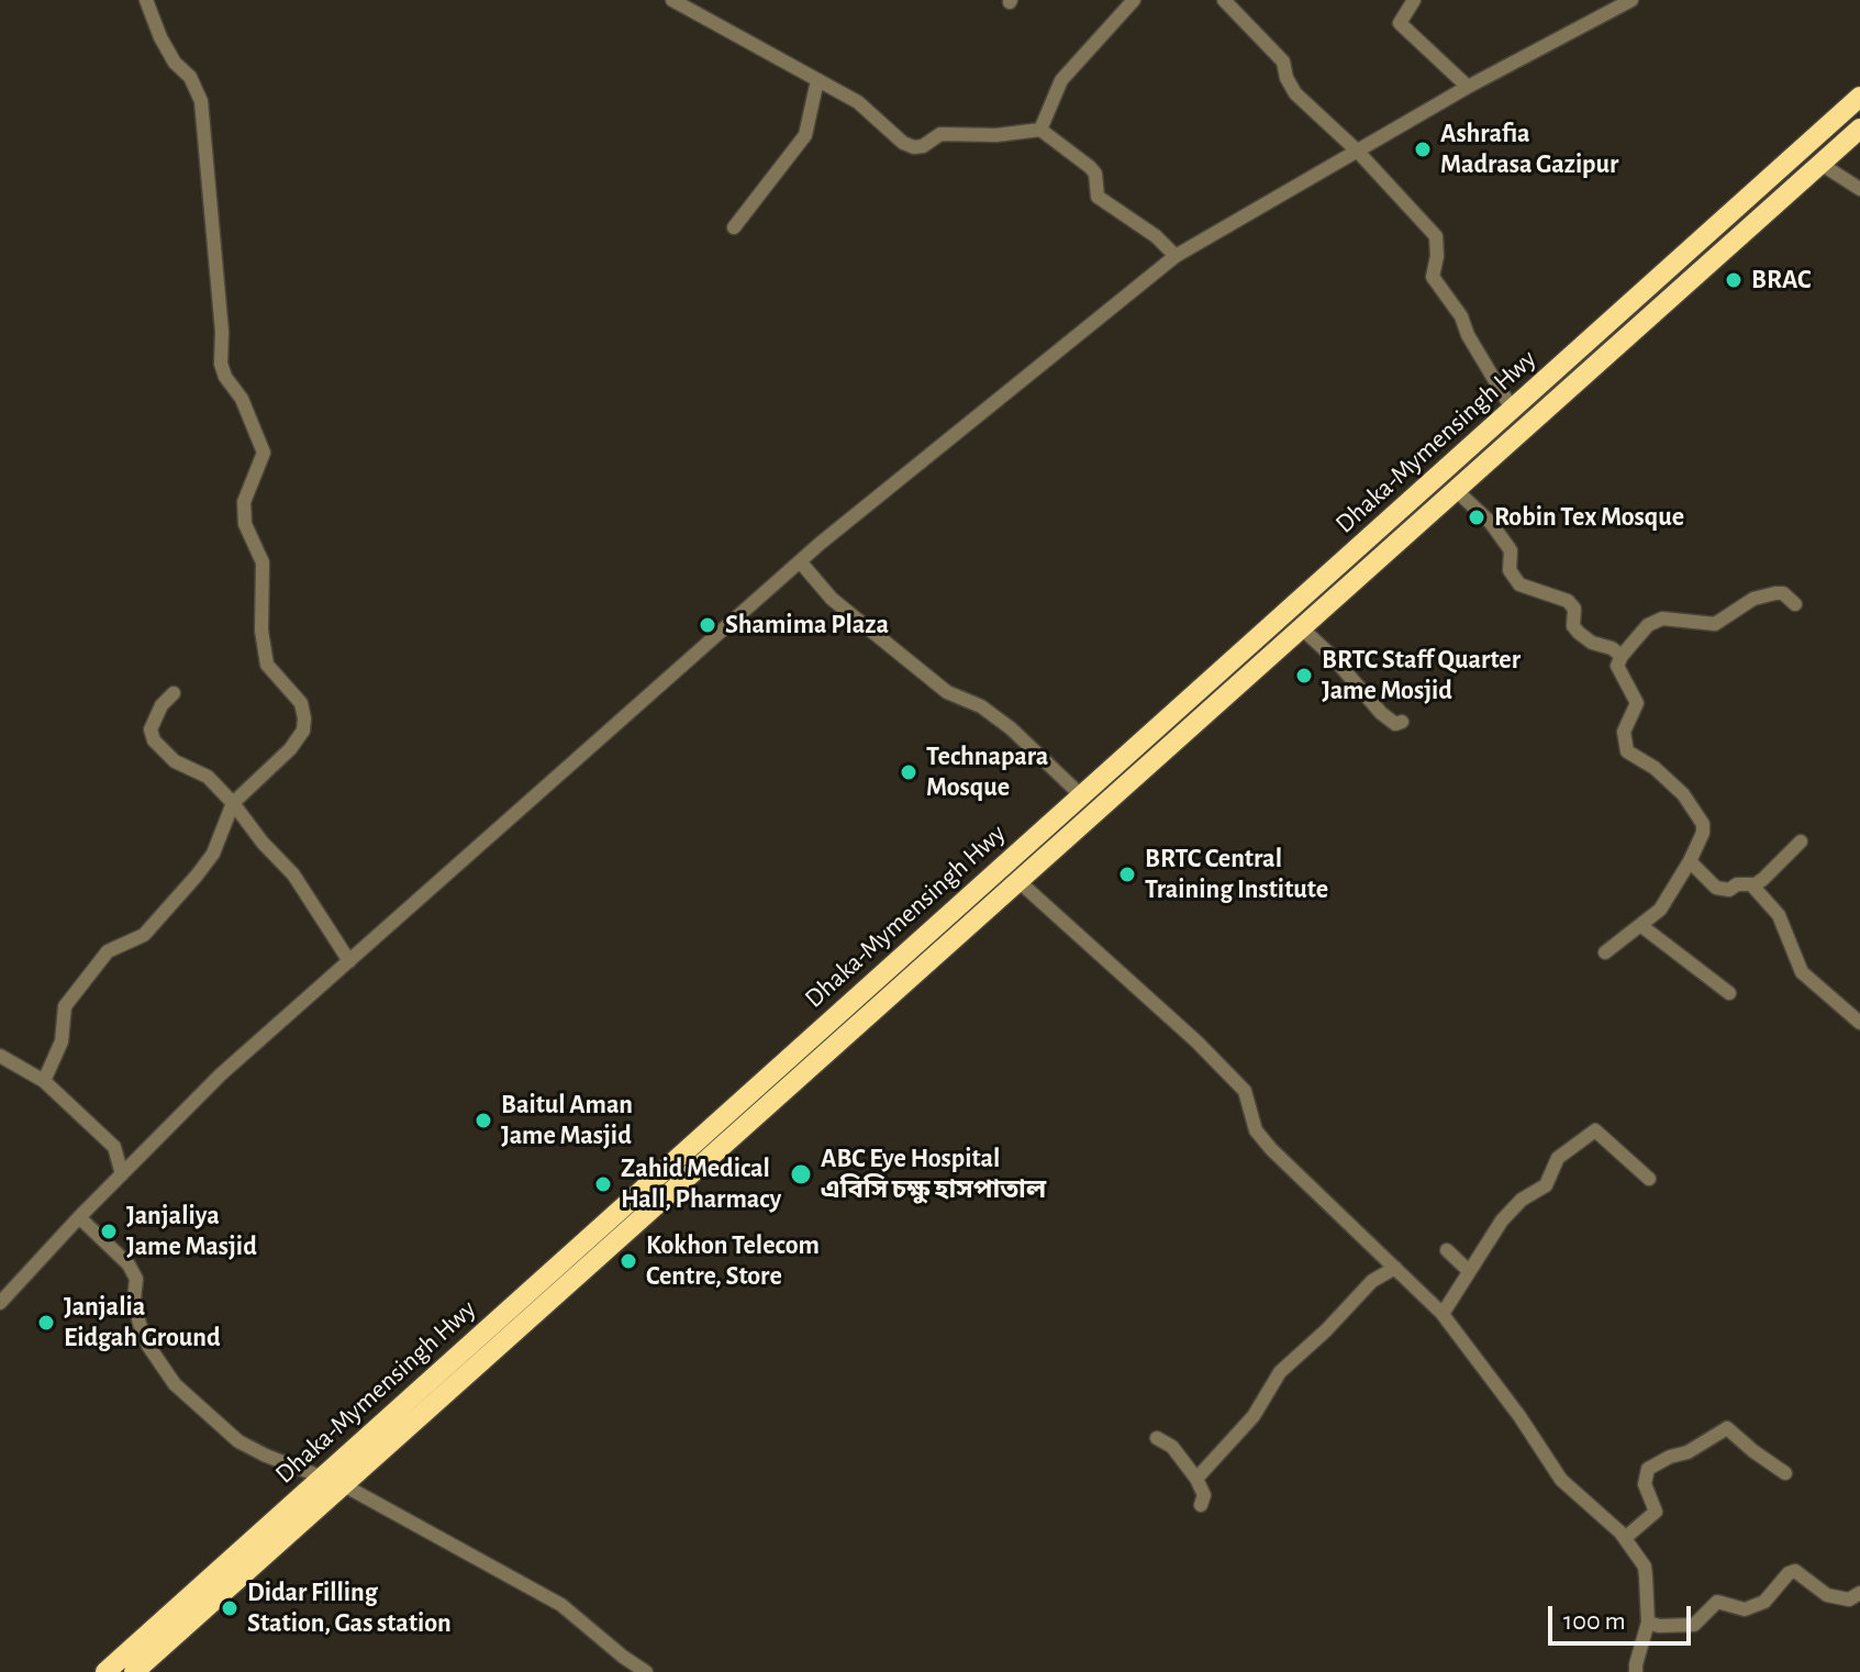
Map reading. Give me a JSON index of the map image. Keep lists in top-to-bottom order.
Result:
{
  "streets": {
    "highway": ["Dhaka-Mymensingh Hwy"]
  },
  "places": [
    "Ashrafia Madrasa Gazipur",
    "BRAC",
    "Robin Tex Mosque",
    "Shamima Plaza",
    "BRTC Staff Quarter Jame Mosjid",
    "Technapara Mosque",
    "BRTC Central Training Institute",
    "Baitul Aman Jame Masjid",
    "ABC Eye Hospital এবিসি চক্ষু হাসপাতাল",
    "Zahid Medical Hall, Pharmacy",
    "Janjaliya Jame Masjid",
    "Kokhon Telecom Centre, Store",
    "Janjalia Eidgah Ground",
    "Didar Filling Station, Gas station"
  ],
  "scale_bar": "100 m"
}
